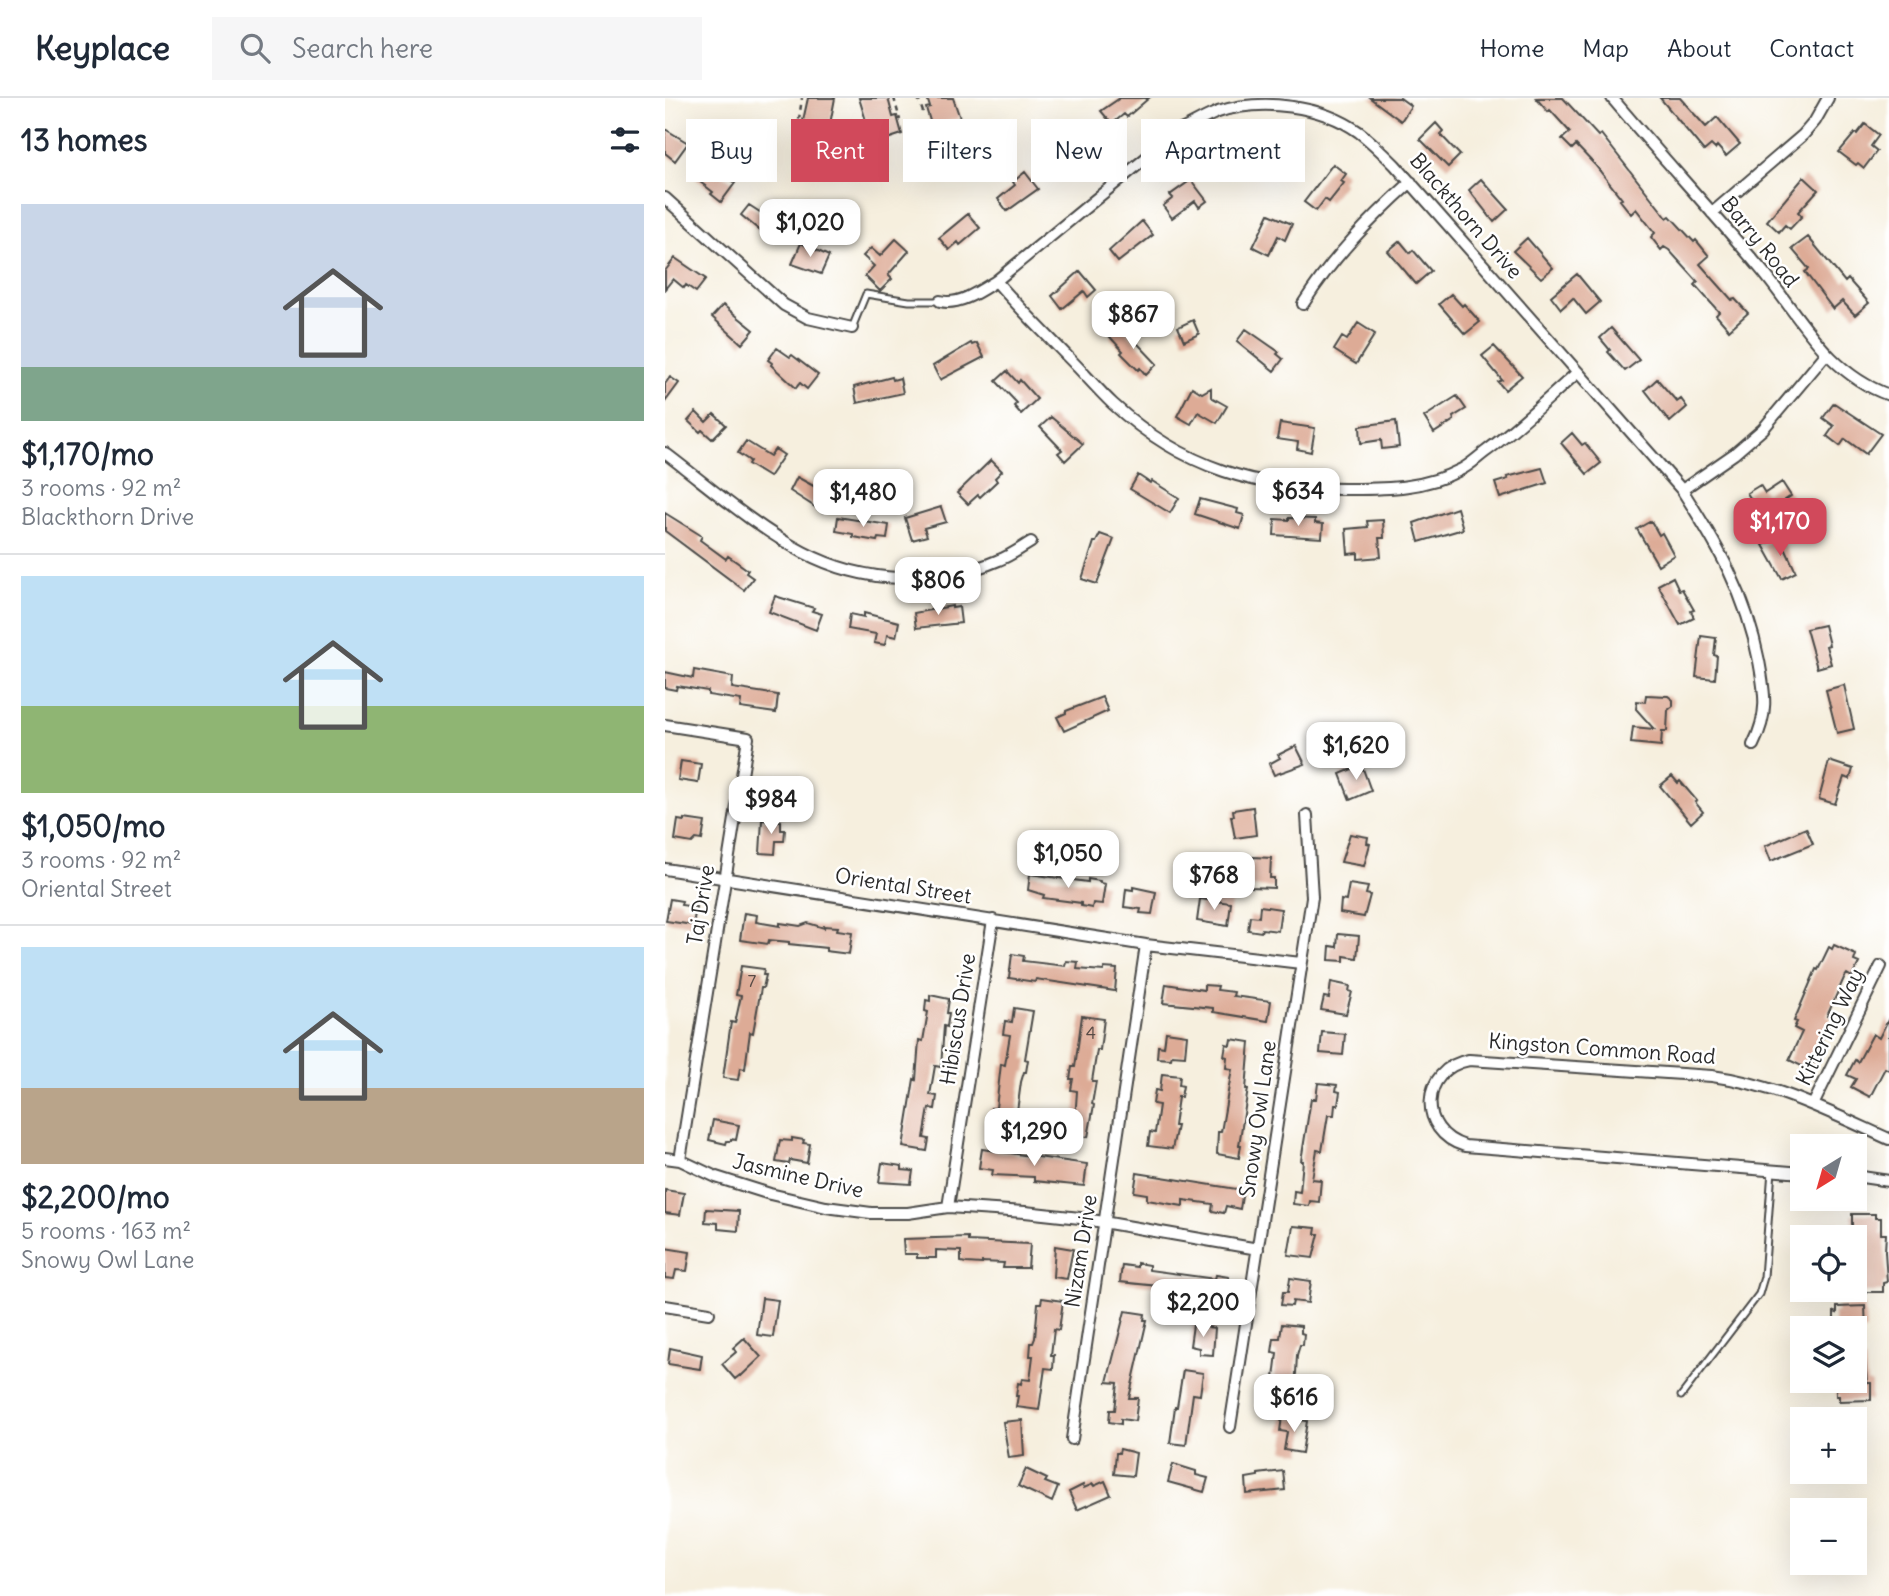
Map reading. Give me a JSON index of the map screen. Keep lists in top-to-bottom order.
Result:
{
  "streets": {
    "street": [
      "Blackthorn Drive",
      "Barry Road",
      "Oriental Street",
      "Taj Drive",
      "Hibiscus Drive",
      "Kittering Way",
      "Kingston Common Road",
      "Snowy Owl Lane",
      "Jasmine Drive",
      "Nizam Drive"
    ]
  },
  "crossings": [
    ["Oriental Street", "Taj Drive"],
    ["Oriental Street", "Hibiscus Drive"],
    ["Oriental Street", "Snowy Owl Lane"],
    ["Oriental Street", "Nizam Drive"],
    ["Taj Drive", "Jasmine Drive"],
    ["Hibiscus Drive", "Jasmine Drive"],
    ["Kittering Way", "Kingston Common Road"],
    ["Snowy Owl Lane", "Jasmine Drive"],
    ["Jasmine Drive", "Nizam Drive"]
  ],
  "house_numbers": ["7", "4"],
  "north": "bottom left",
  "page": {
    "header": "Keyplace",
    "search": "Search here",
    "nav": [
      "Home",
      "Map",
      "About",
      "Contact"
    ],
    "heading": "13 homes",
    "chip": [
      "Buy",
      "Rent",
      "Filters",
      "New",
      "Apartment"
    ],
    "list": [
      {
        "name": "$1,170/mo",
        "note": "3 rooms · 92 m² · Blackthorn Drive"
      },
      {
        "name": "$1,050/mo",
        "note": "3 rooms · 92 m² · Oriental Street"
      },
      {
        "name": "$2,200/mo",
        "note": "5 rooms · 163 m² · Snowy Owl Lane"
      }
    ],
    "price": [
      "$1,020",
      "$867",
      "$634",
      "$1,480",
      "$1,170",
      "$806",
      "$1,620",
      "$984",
      "$1,050",
      "$768",
      "$1,290",
      "$2,200",
      "$616"
    ],
    "map_buttons": ["+", "−"]
  }
}
